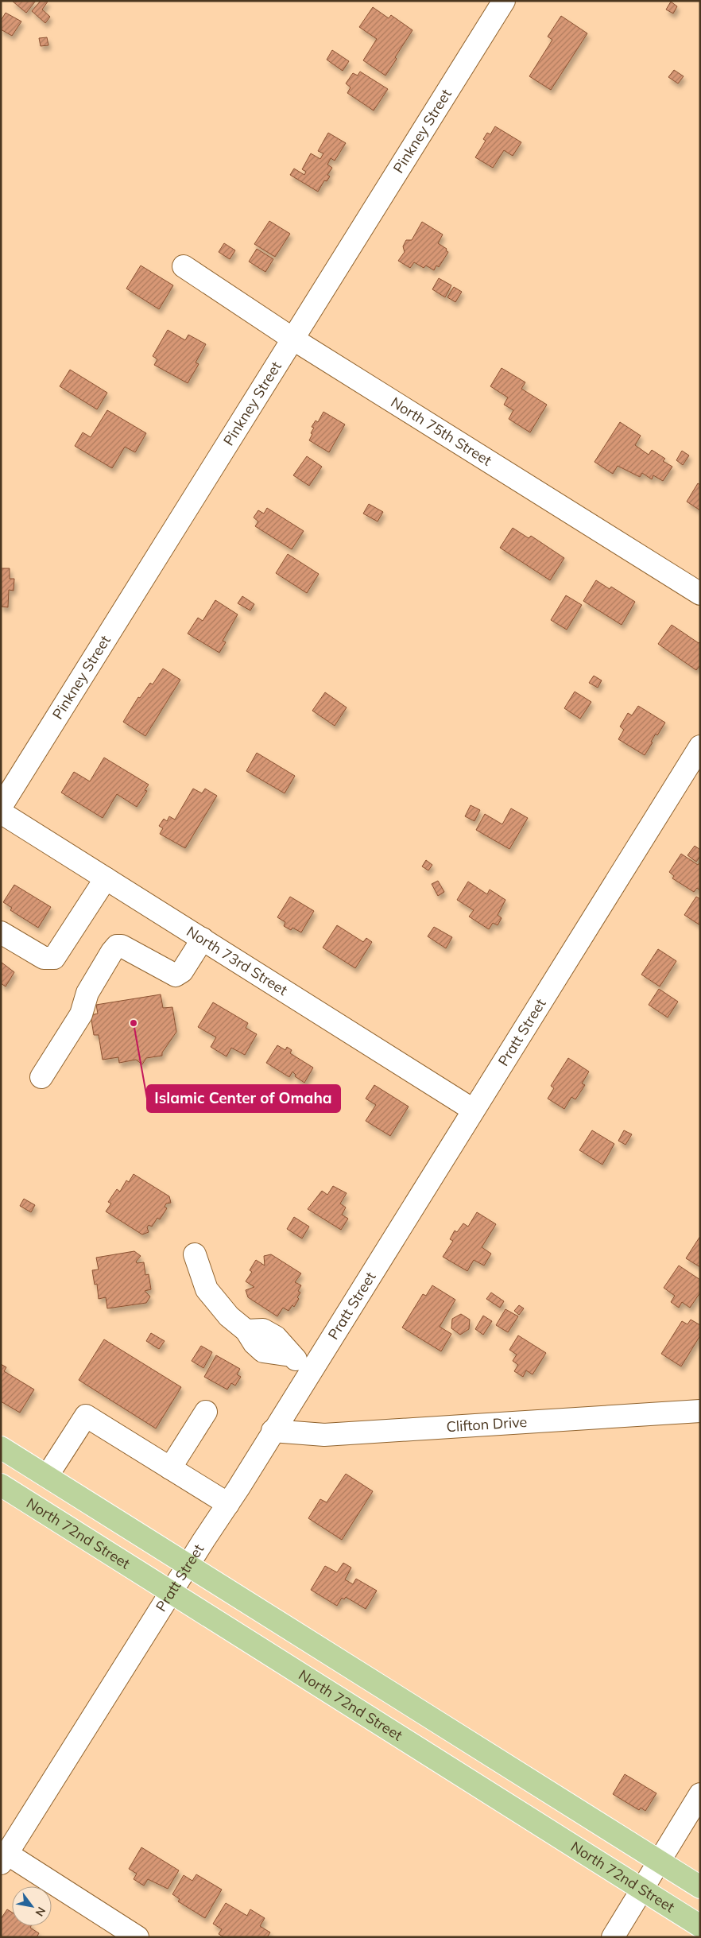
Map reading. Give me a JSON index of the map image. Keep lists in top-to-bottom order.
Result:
{
  "streets": {
    "main road": ["North 72nd Street"],
    "street": [
      "Pinkney Street",
      "North 75th Street",
      "North 73rd Street",
      "Pratt Street",
      "Clifton Drive"
    ]
  },
  "crossings": [
    ["Pinkney Street", "North 75th Street"],
    ["North 73rd Street", "Pratt Street"],
    ["Pratt Street", "Clifton Drive"],
    ["Pratt Street", "North 72nd Street"]
  ],
  "places": ["Islamic Center of Omaha"],
  "north": "bottom right"
}
